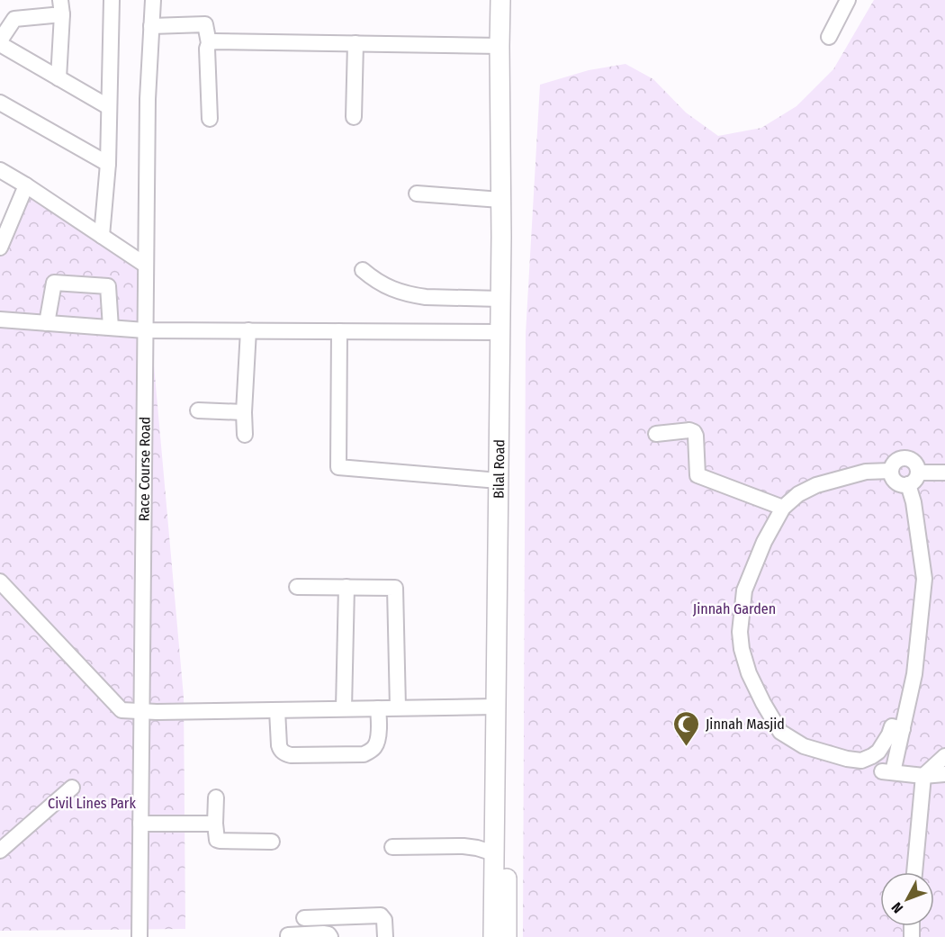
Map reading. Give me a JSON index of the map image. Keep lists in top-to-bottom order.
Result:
{
  "streets": {
    "main road": ["Bilal Road"],
    "street": ["Race Course Road"]
  },
  "parks": ["Jinnah Garden", "Civil Lines Park"],
  "places": {
    "mosque": ["Jinnah Masjid"]
  },
  "north": "bottom left"
}
